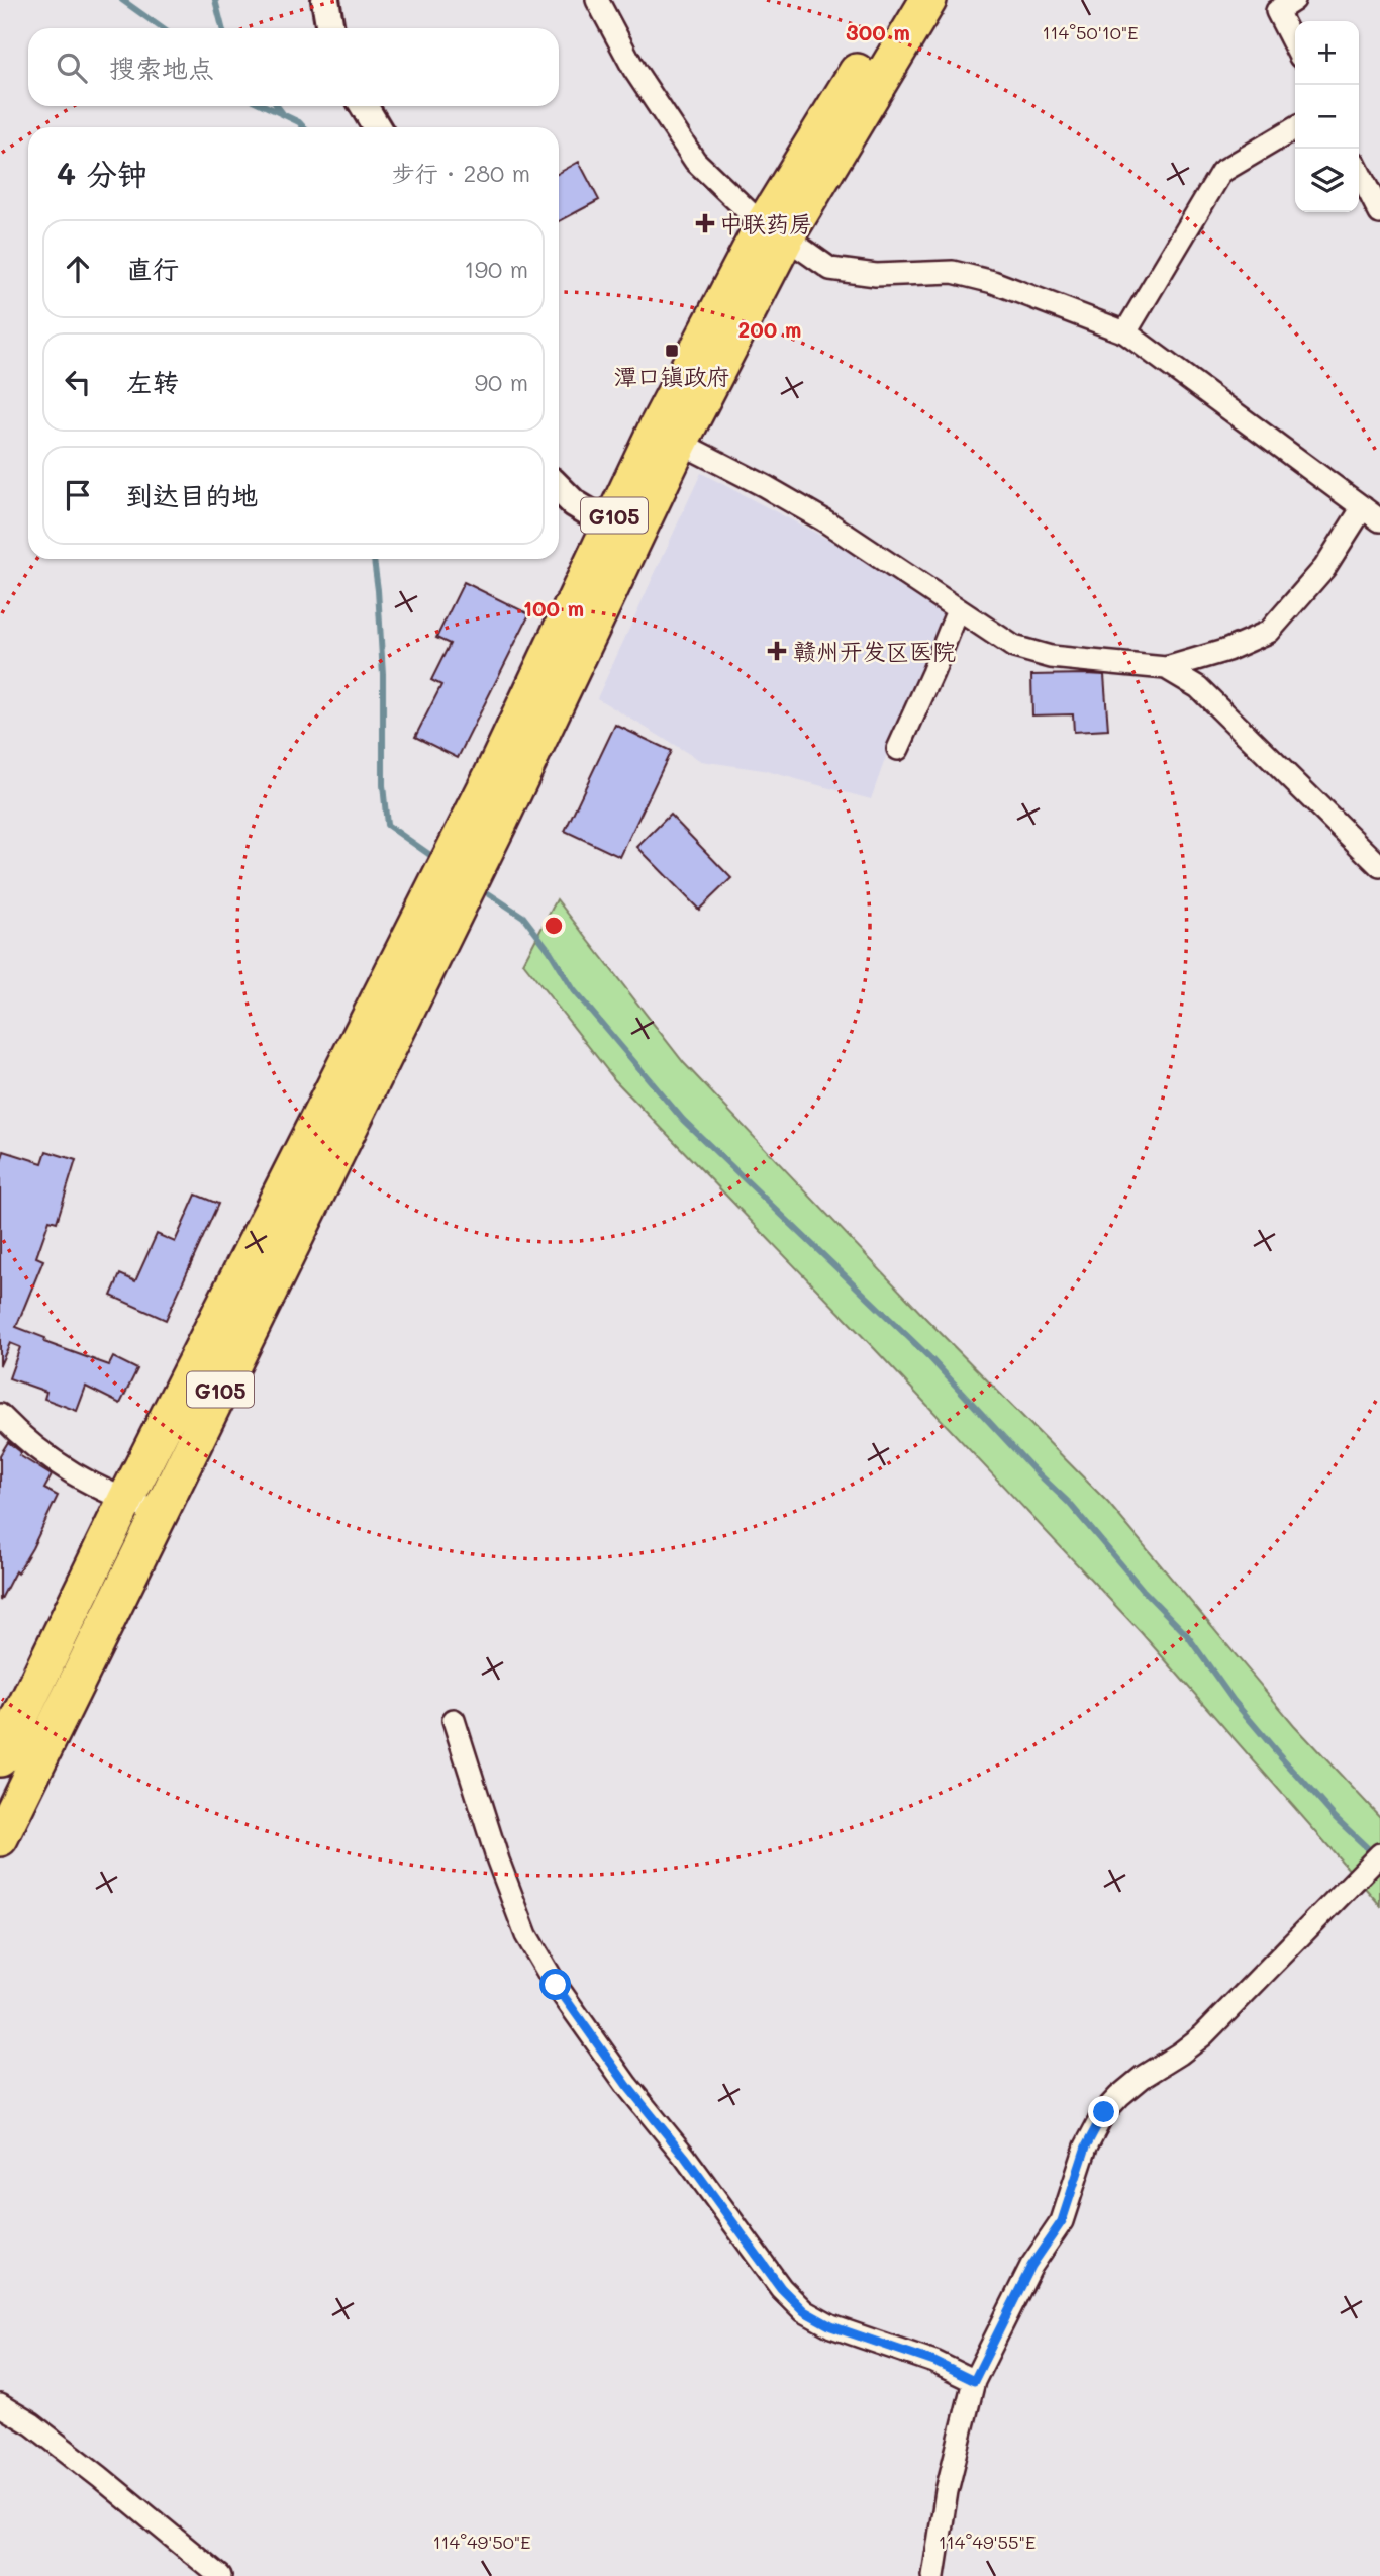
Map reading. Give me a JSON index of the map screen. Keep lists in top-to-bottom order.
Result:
{
  "streets": {
    "highway": ["G105"]
  },
  "places": {
    "health": ["中联药房", "赣州开发区医院"],
    "transit": ["潭口镇政府"]
  },
  "page": {
    "map_buttons": ["+", "−"],
    "search": "搜索地点",
    "heading": ["4 分钟", "步行 · 280 m"],
    "list": [
      ["直行", "190 m"],
      ["左转", "90 m"],
      "到达目的地"
    ]
  },
  "coordinates": ["114°50'10\"E", "114°49'50\"E", "114°49'55\"E"],
  "rings": ["300 m", "200 m", "100 m"]
}
